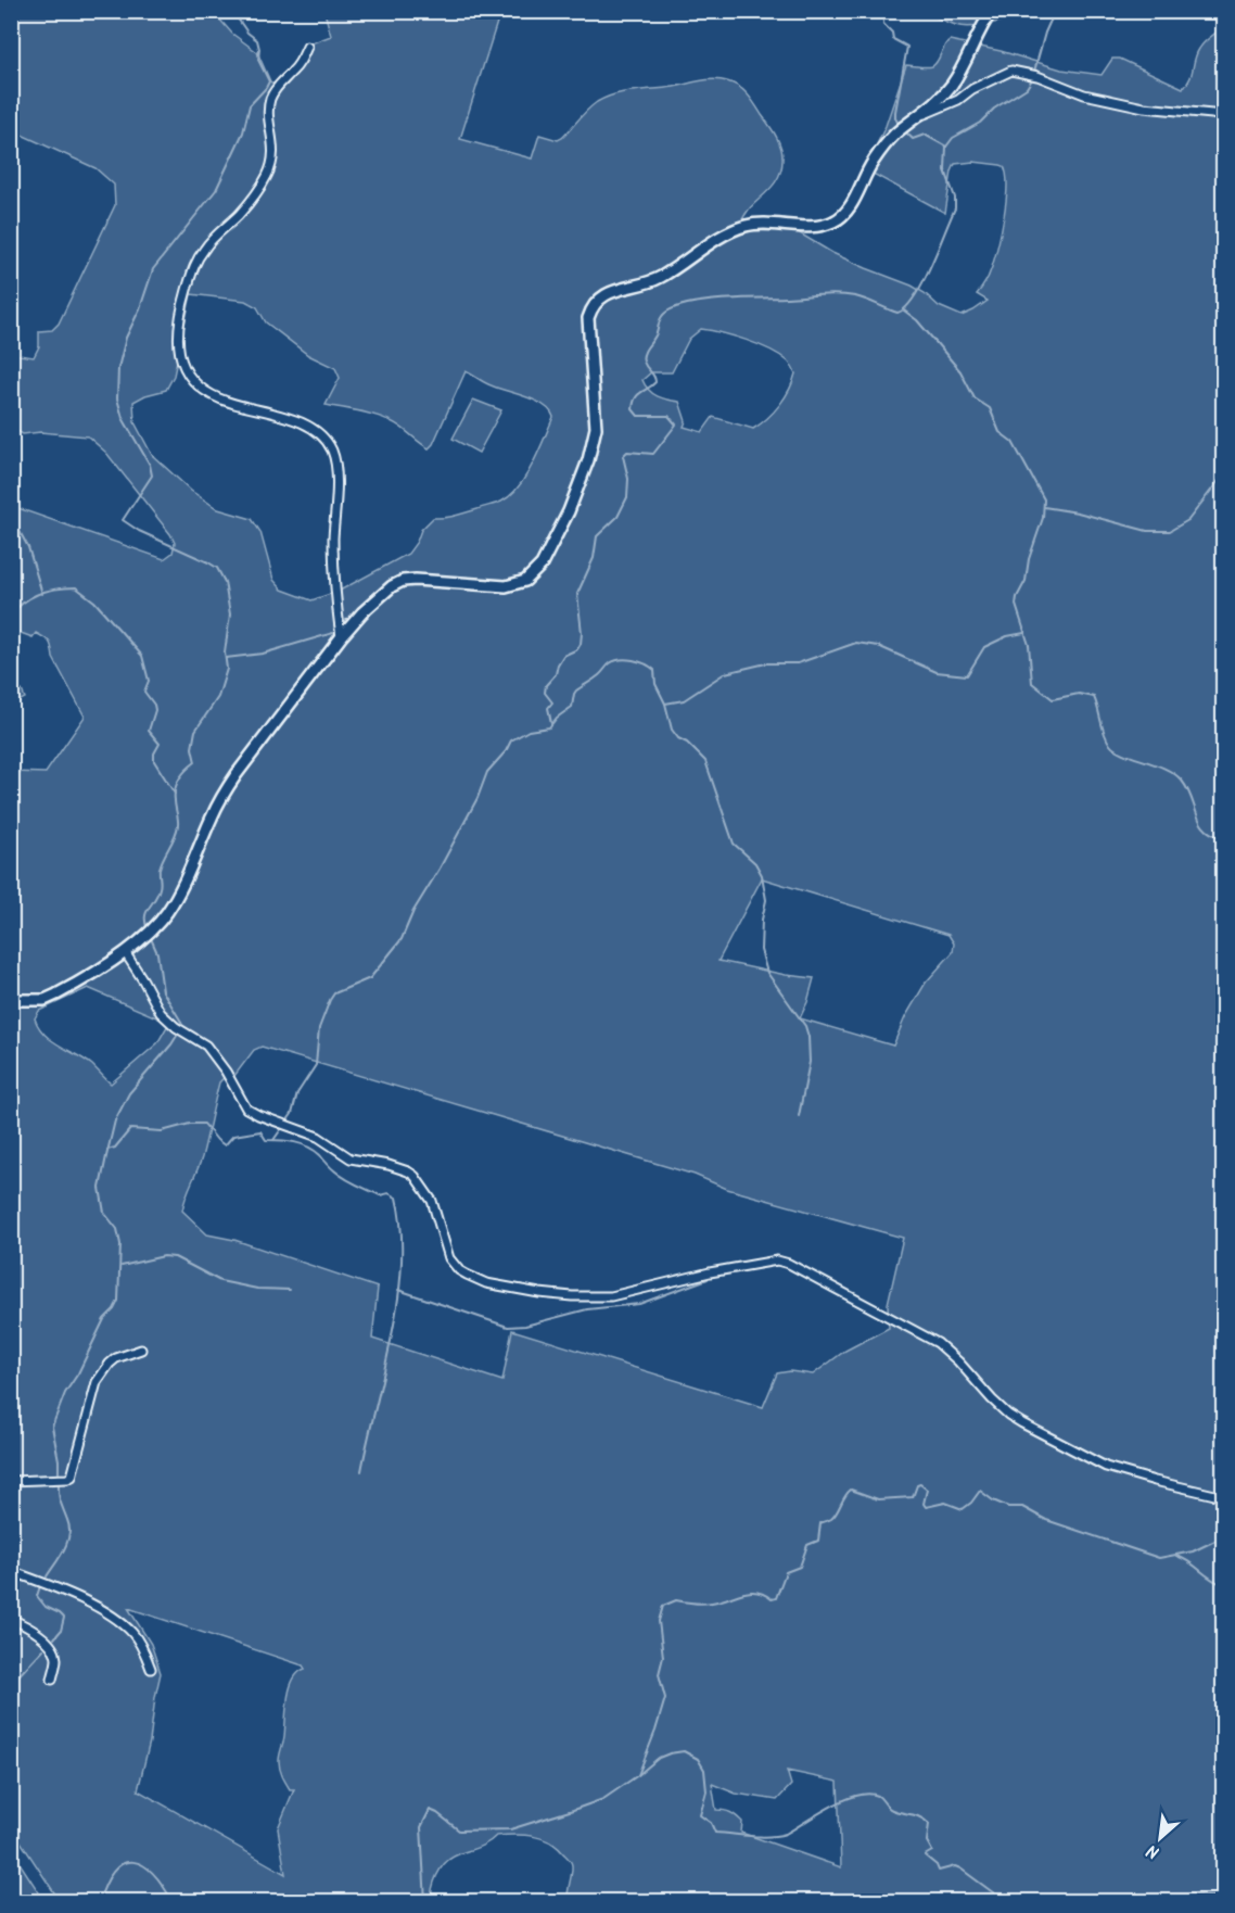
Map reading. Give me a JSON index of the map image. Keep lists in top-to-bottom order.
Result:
{
  "north": "bottom left"
}
